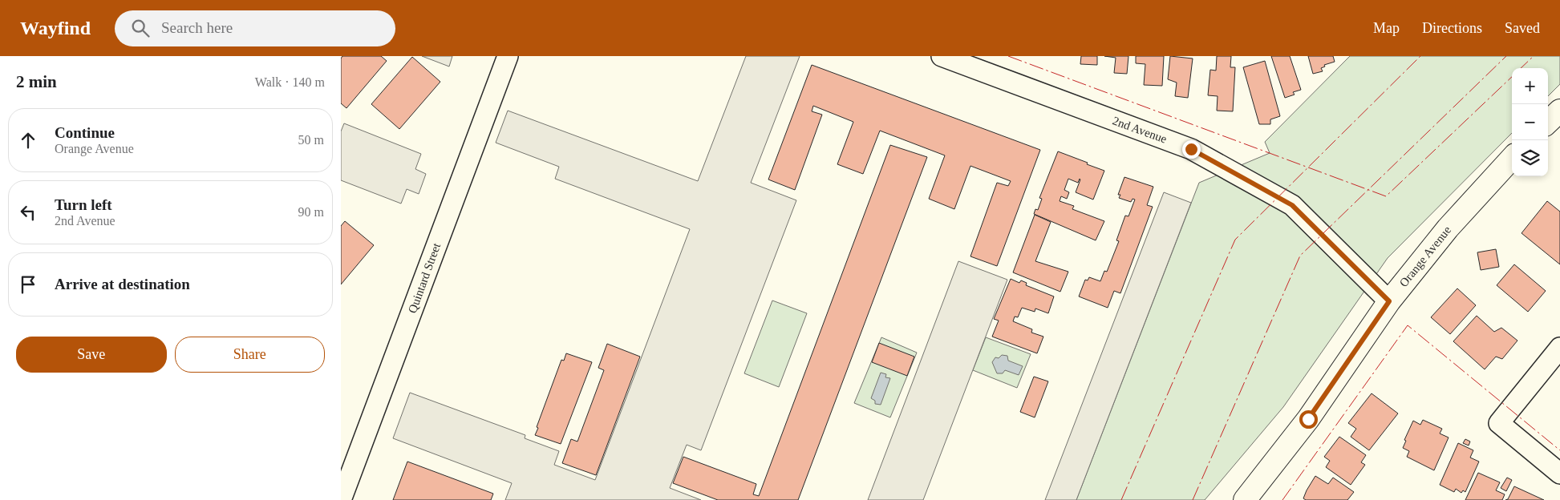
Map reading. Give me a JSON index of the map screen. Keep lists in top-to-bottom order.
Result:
{
  "streets": {
    "main road": ["Orange Avenue"],
    "street": ["2nd Avenue", "Quintard Street"]
  },
  "crossings": [
    ["2nd Avenue", "Orange Avenue"]
  ],
  "page": {
    "header": "Wayfind",
    "search": "Search here",
    "nav": ["Map", "Directions", "Saved"],
    "heading": ["2 min", "Walk · 140 m"],
    "map_buttons": ["+", "−"],
    "list": [
      ["Continue", "Orange Avenue", "50 m"],
      ["Turn left", "2nd Avenue", "90 m"],
      "Arrive at destination"
    ],
    "buttons": ["Save", "Share"]
  }
}
